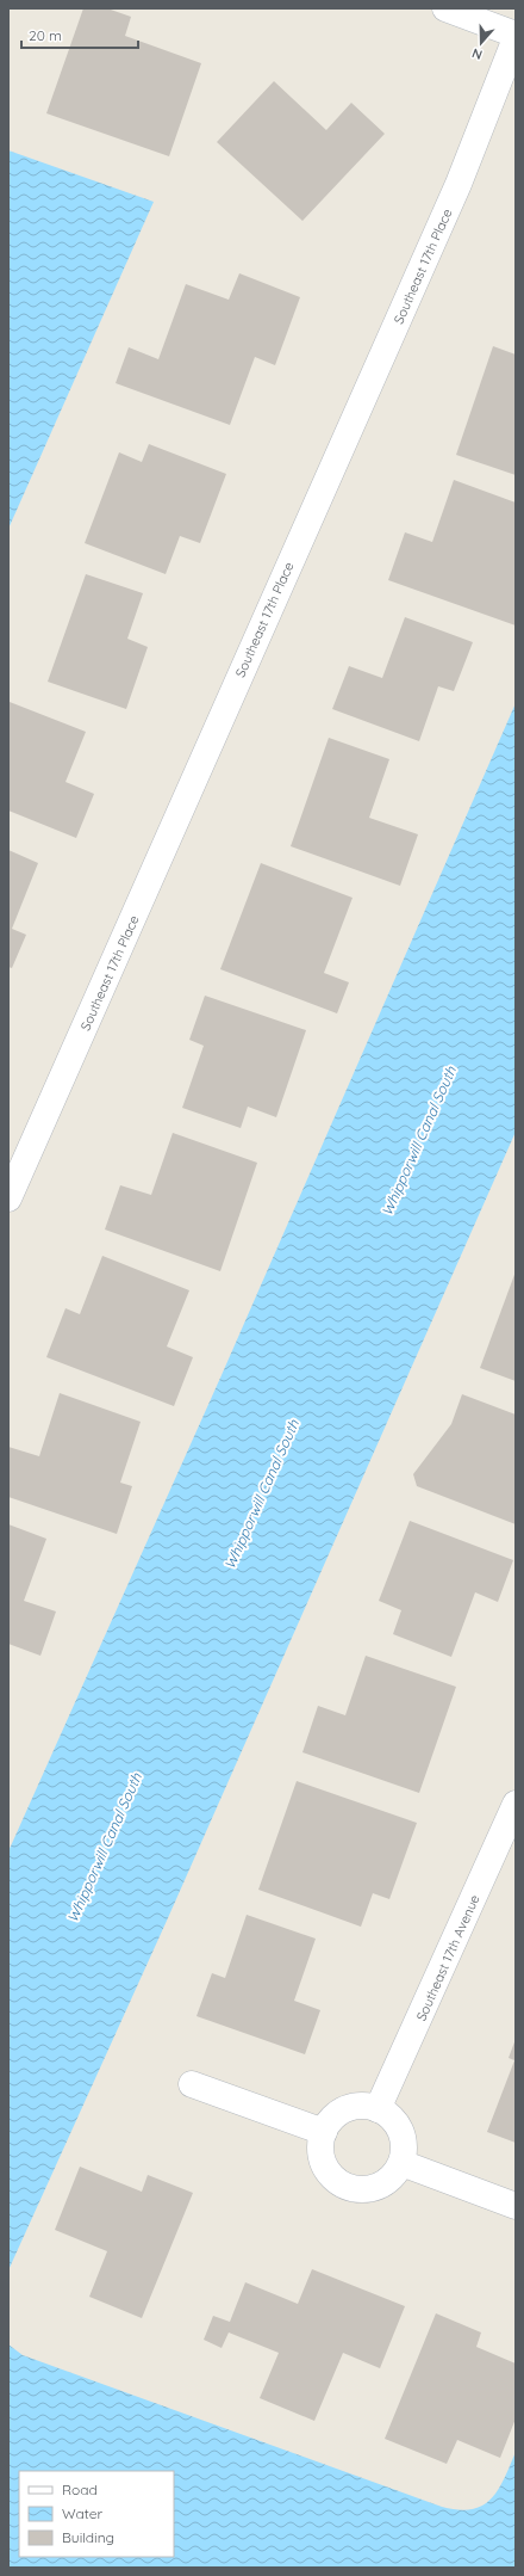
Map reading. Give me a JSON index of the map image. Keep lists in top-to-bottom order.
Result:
{
  "streets": {
    "street": ["Southeast 17th Place", "Southeast 17th Avenue"]
  },
  "water": ["Whipporwill Canal South"],
  "legend": ["Road", "Water", "Building"],
  "scale_bar": "20 m",
  "north": "bottom"
}
